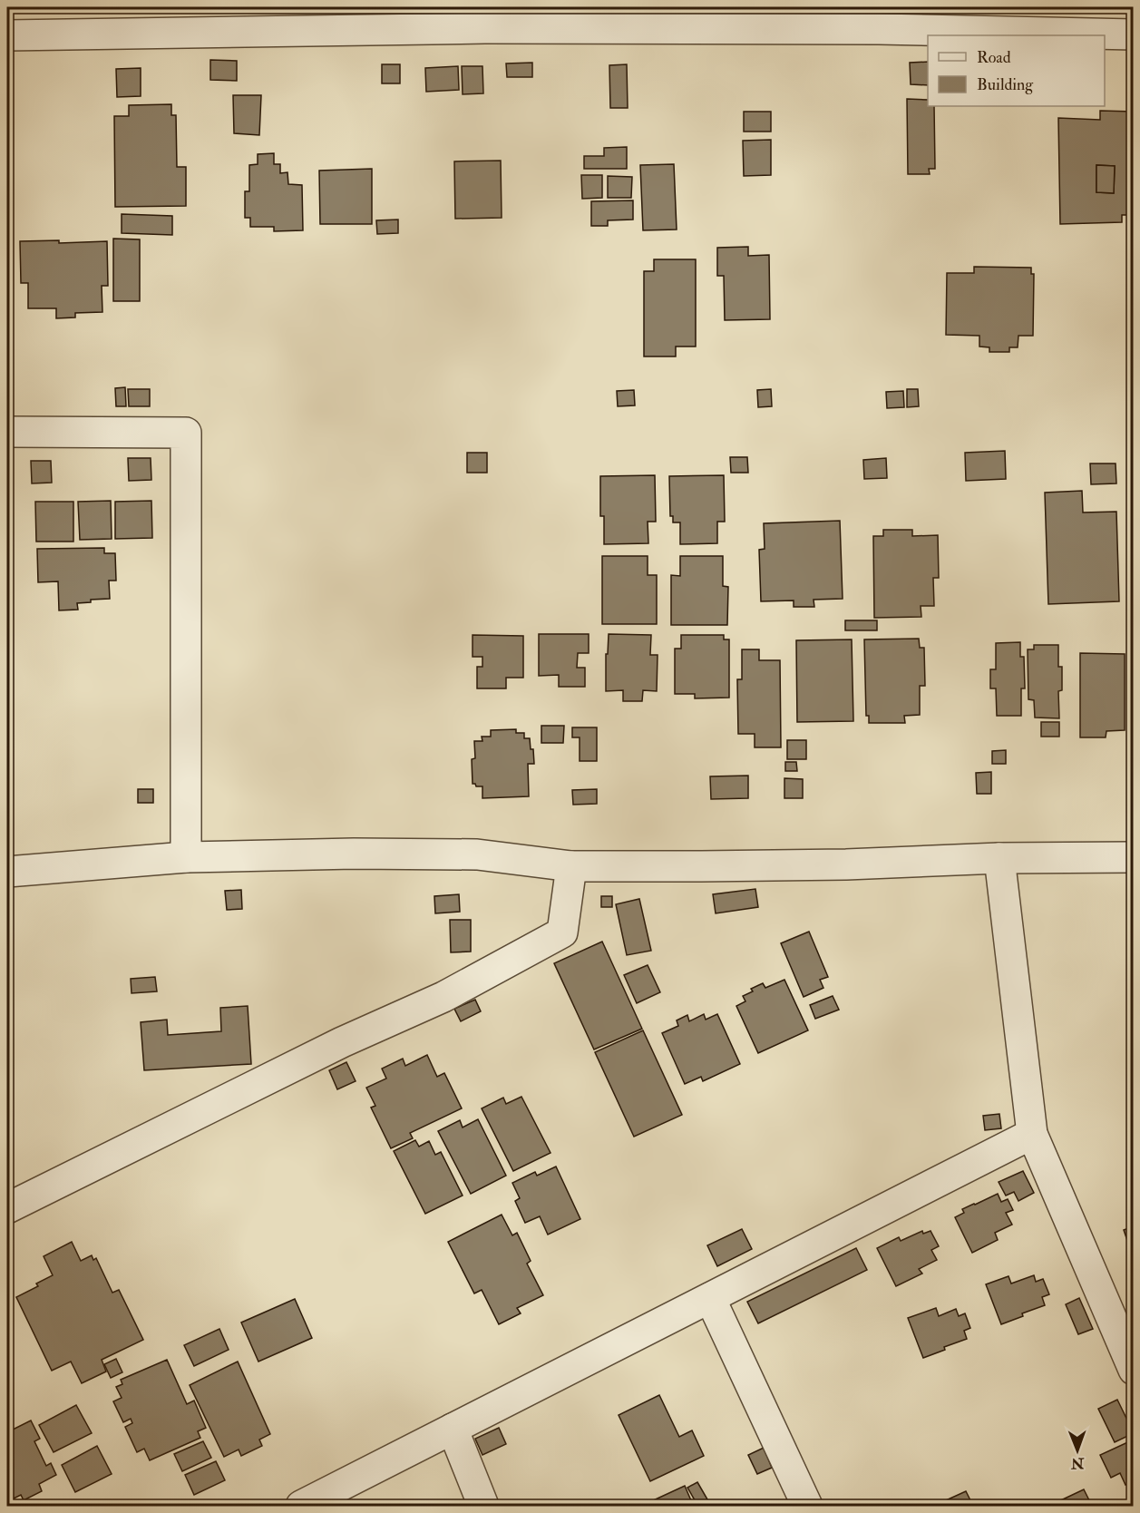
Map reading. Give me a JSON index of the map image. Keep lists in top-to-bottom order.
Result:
{
  "legend": ["Road", "Building"],
  "north": "bottom"
}
